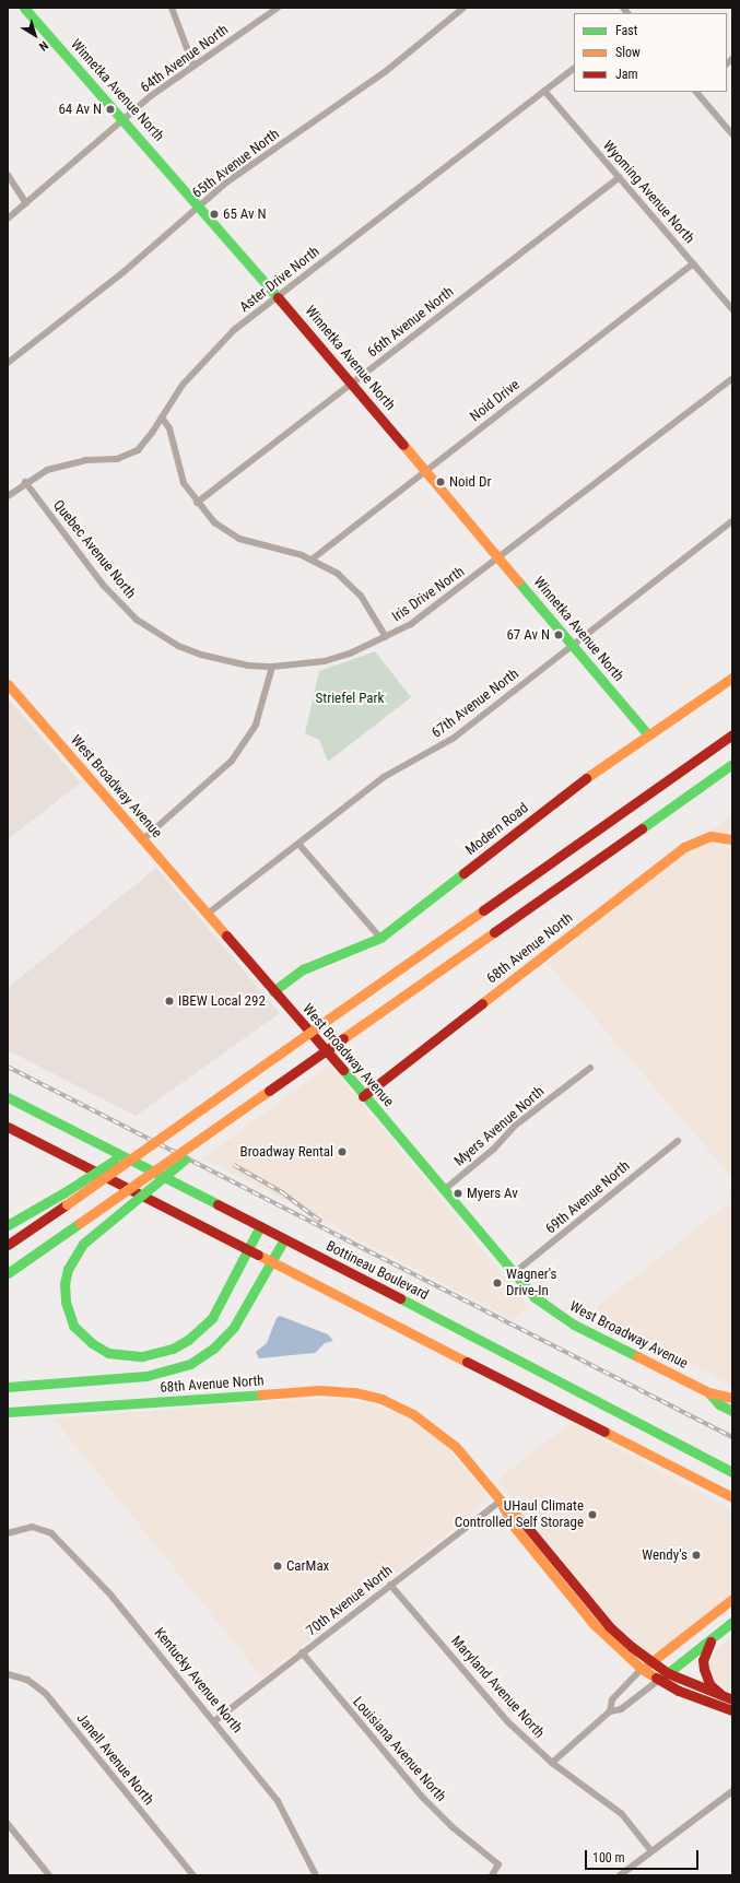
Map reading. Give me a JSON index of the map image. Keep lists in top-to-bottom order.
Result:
{
  "streets": {
    "main road": [
      "Winnetka Avenue North",
      "West Broadway Avenue",
      "Modern Road",
      "68th Avenue North",
      "Bottineau Boulevard"
    ],
    "street": [
      "64th Avenue North",
      "65th Avenue North",
      "Wyoming Avenue North",
      "Aster Drive North",
      "66th Avenue North",
      "Noid Drive",
      "Quebec Avenue North",
      "Iris Drive North",
      "67th Avenue North",
      "Myers Avenue North",
      "69th Avenue North",
      "70th Avenue North",
      "Kentucky Avenue North",
      "Maryland Avenue North",
      "Louisiana Avenue North",
      "Janell Avenue North"
    ]
  },
  "crossings": [
    ["64th Avenue North", "Winnetka Avenue North"],
    ["Winnetka Avenue North", "65th Avenue North"],
    ["Winnetka Avenue North", "Aster Drive North"],
    ["Winnetka Avenue North", "66th Avenue North"],
    ["Winnetka Avenue North", "Noid Drive"],
    ["Winnetka Avenue North", "Iris Drive North"],
    ["Winnetka Avenue North", "67th Avenue North"],
    ["Winnetka Avenue North", "Modern Road"],
    ["Wyoming Avenue North", "Aster Drive North"],
    ["Wyoming Avenue North", "66th Avenue North"],
    ["Wyoming Avenue North", "Noid Drive"],
    ["Aster Drive North", "Quebec Avenue North"],
    ["Quebec Avenue North", "Iris Drive North"],
    ["67th Avenue North", "West Broadway Avenue"],
    ["West Broadway Avenue", "Modern Road"],
    ["West Broadway Avenue", "68th Avenue North"],
    ["West Broadway Avenue", "Myers Avenue North"],
    ["West Broadway Avenue", "69th Avenue North"],
    ["68th Avenue North", "70th Avenue North"],
    ["70th Avenue North", "Kentucky Avenue North"],
    ["70th Avenue North", "Maryland Avenue North"],
    ["70th Avenue North", "Louisiana Avenue North"]
  ],
  "parks": ["Striefel Park"],
  "places": [
    "64 Av N",
    "65 Av N",
    "Noid Dr",
    "67 Av N",
    "IBEW Local 292",
    "Broadway Rental",
    "Myers Av",
    "Wagner's Drive-In",
    "UHaul Climate Controlled Self Storage",
    "Wendy's",
    "CarMax"
  ],
  "legend": ["Fast", "Slow", "Jam"],
  "scale_bar": "100 m",
  "north": "bottom right"
}
